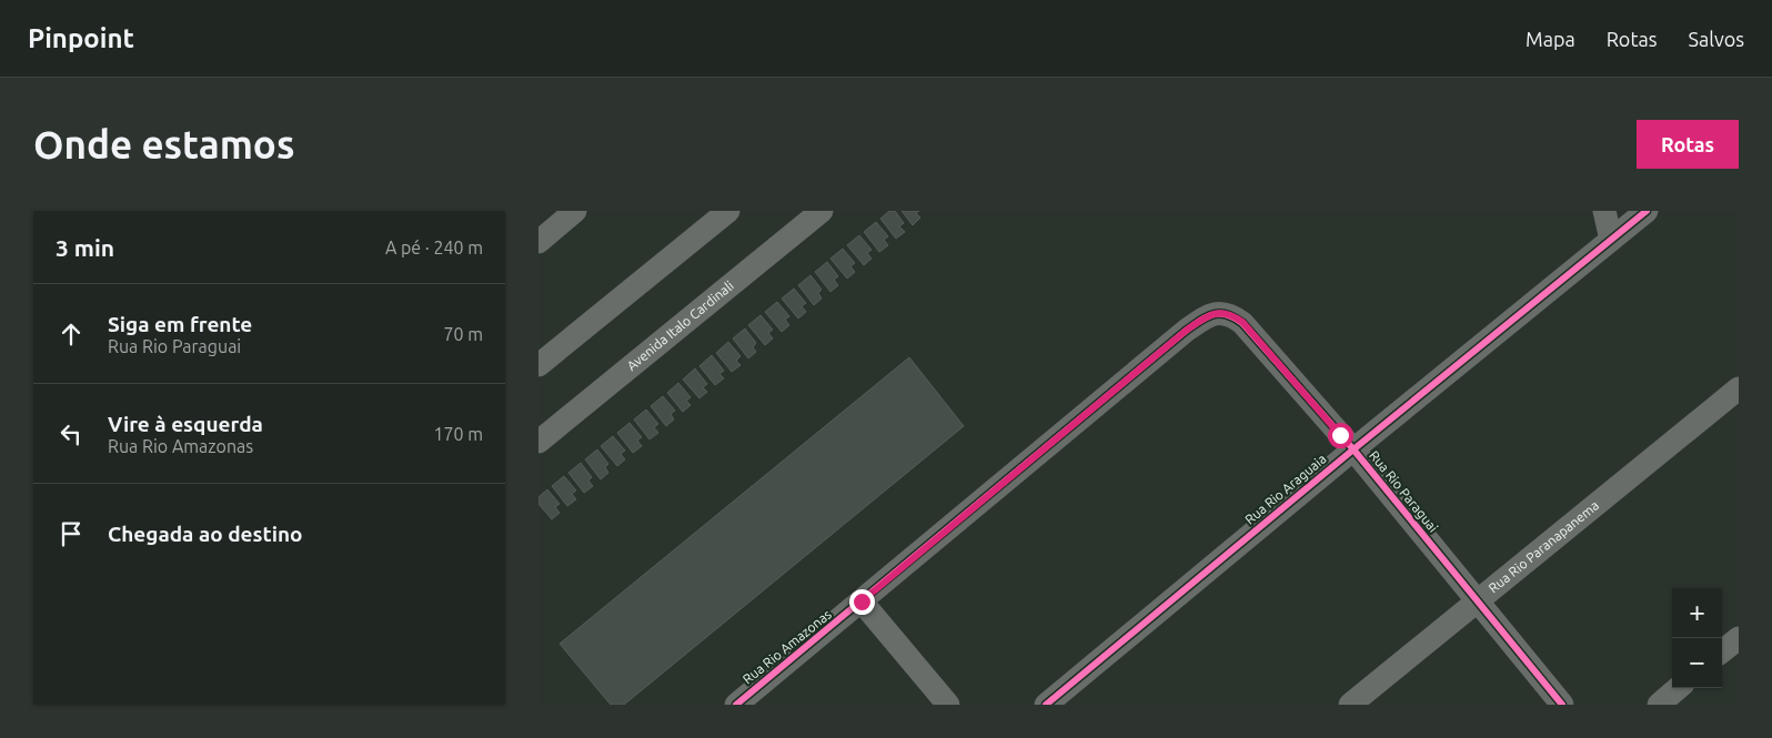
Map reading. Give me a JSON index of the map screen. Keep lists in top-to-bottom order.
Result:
{
  "streets": {
    "street": [
      "Avenida Italo Cardinali",
      "Rua Rio Araguaia",
      "Rua Rio Paraguai",
      "Rua Rio Paranapanema",
      "Rua Rio Amazonas"
    ]
  },
  "crossings": [
    ["Rua Rio Araguaia", "Rua Rio Paraguai"],
    ["Rua Rio Paraguai", "Rua Rio Paranapanema"],
    ["Rua Rio Paraguai", "Rua Rio Amazonas"]
  ],
  "page": {
    "header": "Pinpoint",
    "nav": ["Mapa", "Rotas", "Salvos"],
    "buttons": "Rotas",
    "title": "Onde estamos",
    "heading": ["3 min", "A pé · 240 m"],
    "list": [
      ["Siga em frente", "Rua Rio Paraguai", "70 m"],
      ["Vire à esquerda", "Rua Rio Amazonas", "170 m"],
      "Chegada ao destino"
    ],
    "map_buttons": ["+", "−"]
  }
}
